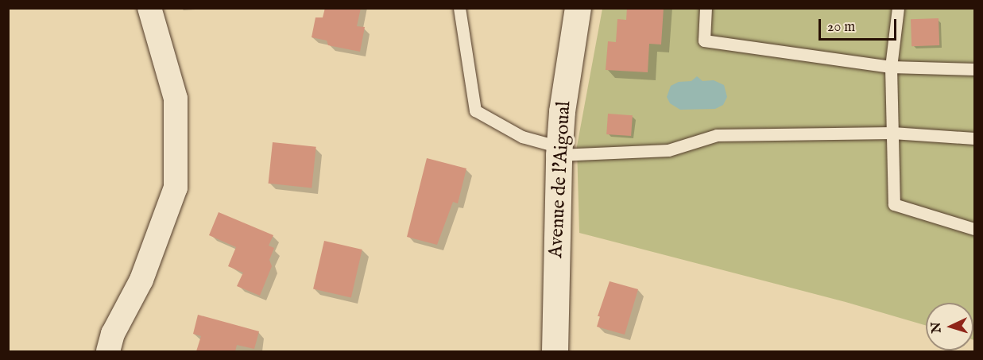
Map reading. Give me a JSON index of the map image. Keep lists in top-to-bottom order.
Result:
{
  "streets": {
    "main road": ["Avenue de l'Aigoual"]
  },
  "scale_bar": "20 m",
  "north": "left"
}
